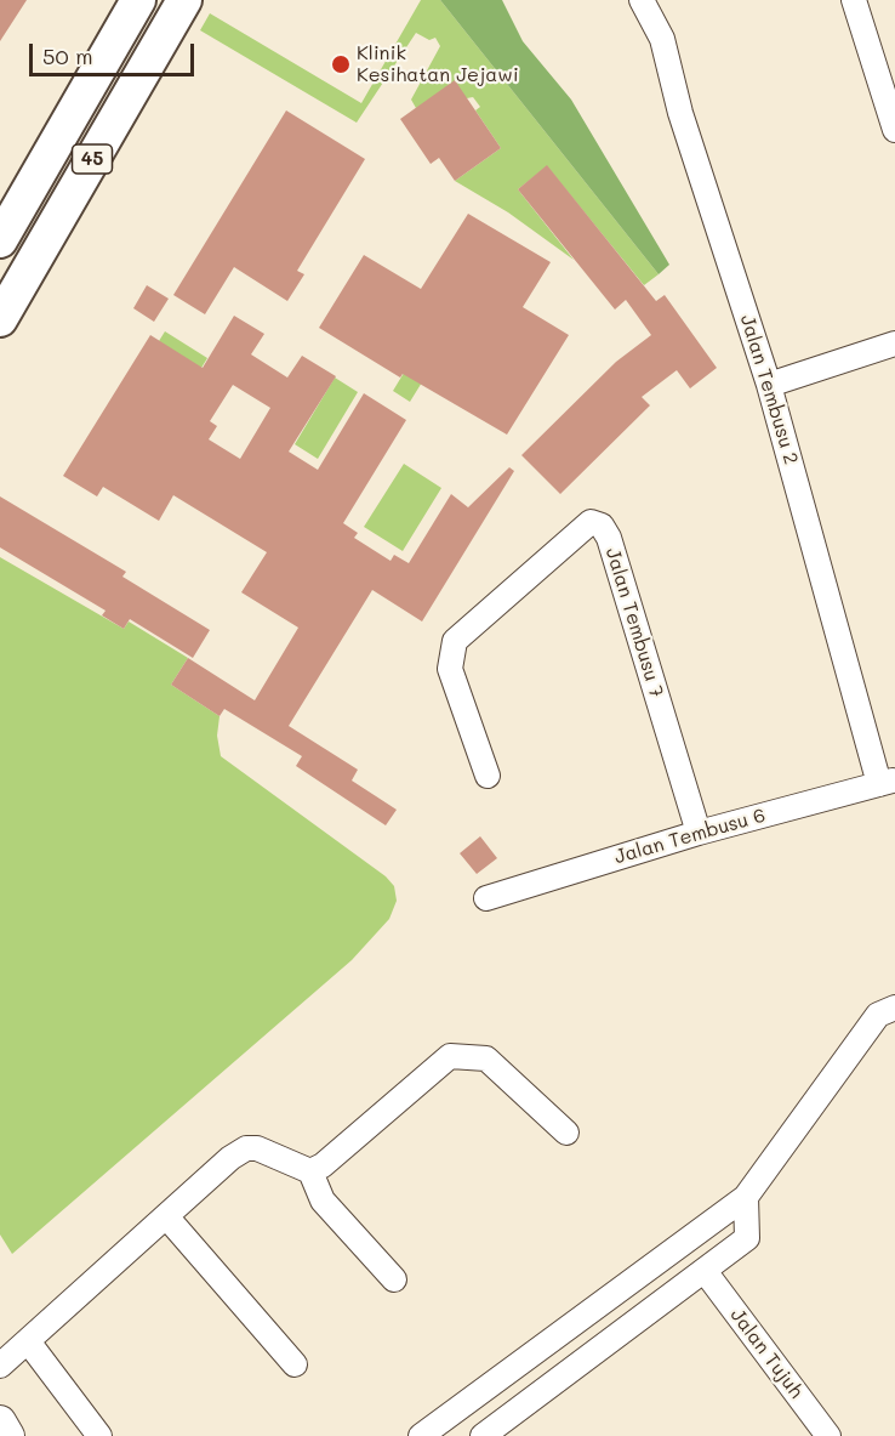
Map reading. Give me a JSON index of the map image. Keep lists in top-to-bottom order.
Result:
{
  "streets": {
    "highway": ["45"],
    "street": [
      "Jalan Tembusu 2",
      "Jalan Tembusu 7",
      "Jalan Tembusu 6",
      "Jalan Tujuh"
    ]
  },
  "crossings": [
    ["Jalan Tembusu 2", "Jalan Tembusu 6"],
    ["Jalan Tembusu 7", "Jalan Tembusu 6"]
  ],
  "places": ["Klinik Kesihatan Jejawi"],
  "scale_bar": "50 m"
}
